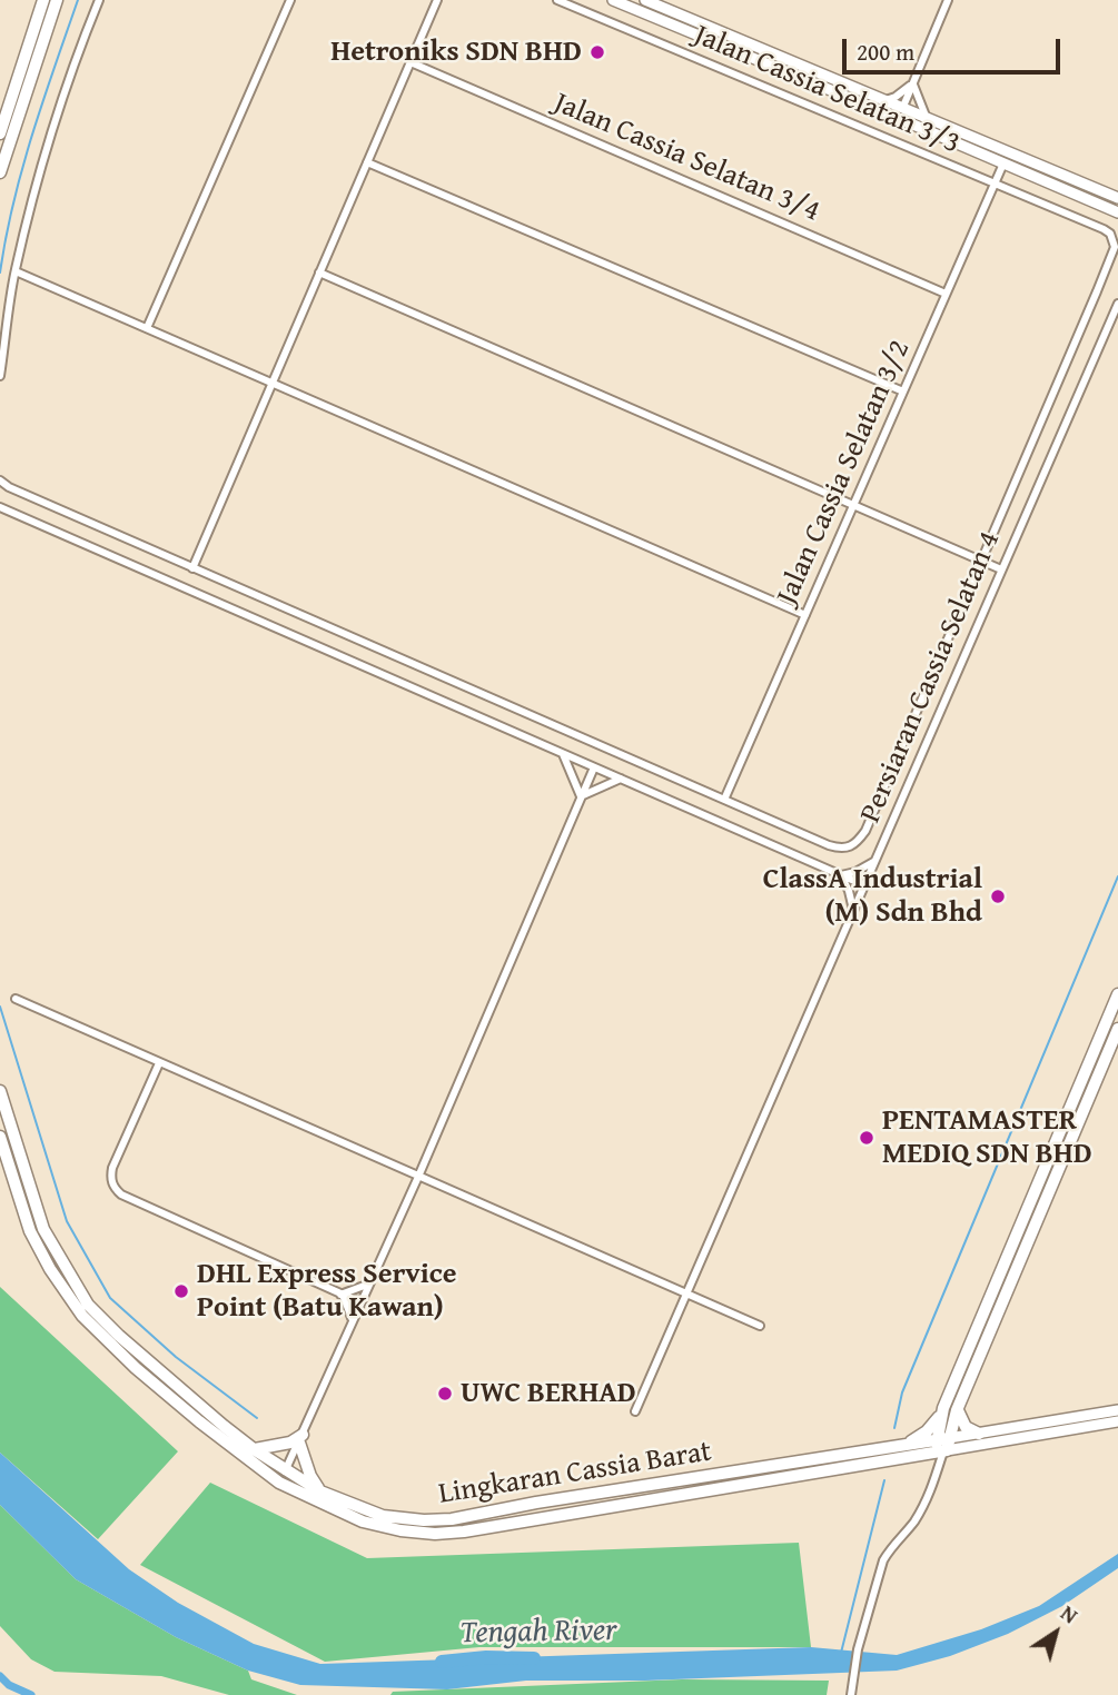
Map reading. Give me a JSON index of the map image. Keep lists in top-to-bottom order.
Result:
{
  "streets": {
    "main road": ["Lingkaran Cassia Barat"],
    "street": [
      "Jalan Cassia Selatan 3/3",
      "Jalan Cassia Selatan 3/4",
      "Jalan Cassia Selatan 3/2",
      "Persiaran Cassia Selatan 4"
    ]
  },
  "crossings": [
    ["Jalan Cassia Selatan 3/3", "Jalan Cassia Selatan 3/2"],
    ["Jalan Cassia Selatan 3/4", "Jalan Cassia Selatan 3/2"]
  ],
  "water": ["Tengah River"],
  "places": [
    "Hetroniks SDN BHD",
    "ClassA Industrial (M) Sdn Bhd",
    "PENTAMASTER MEDIQ SDN BHD",
    "DHL Express Service Point (Batu Kawan)",
    "UWC BERHAD"
  ],
  "scale_bar": "200 m",
  "north": "top right"
}
